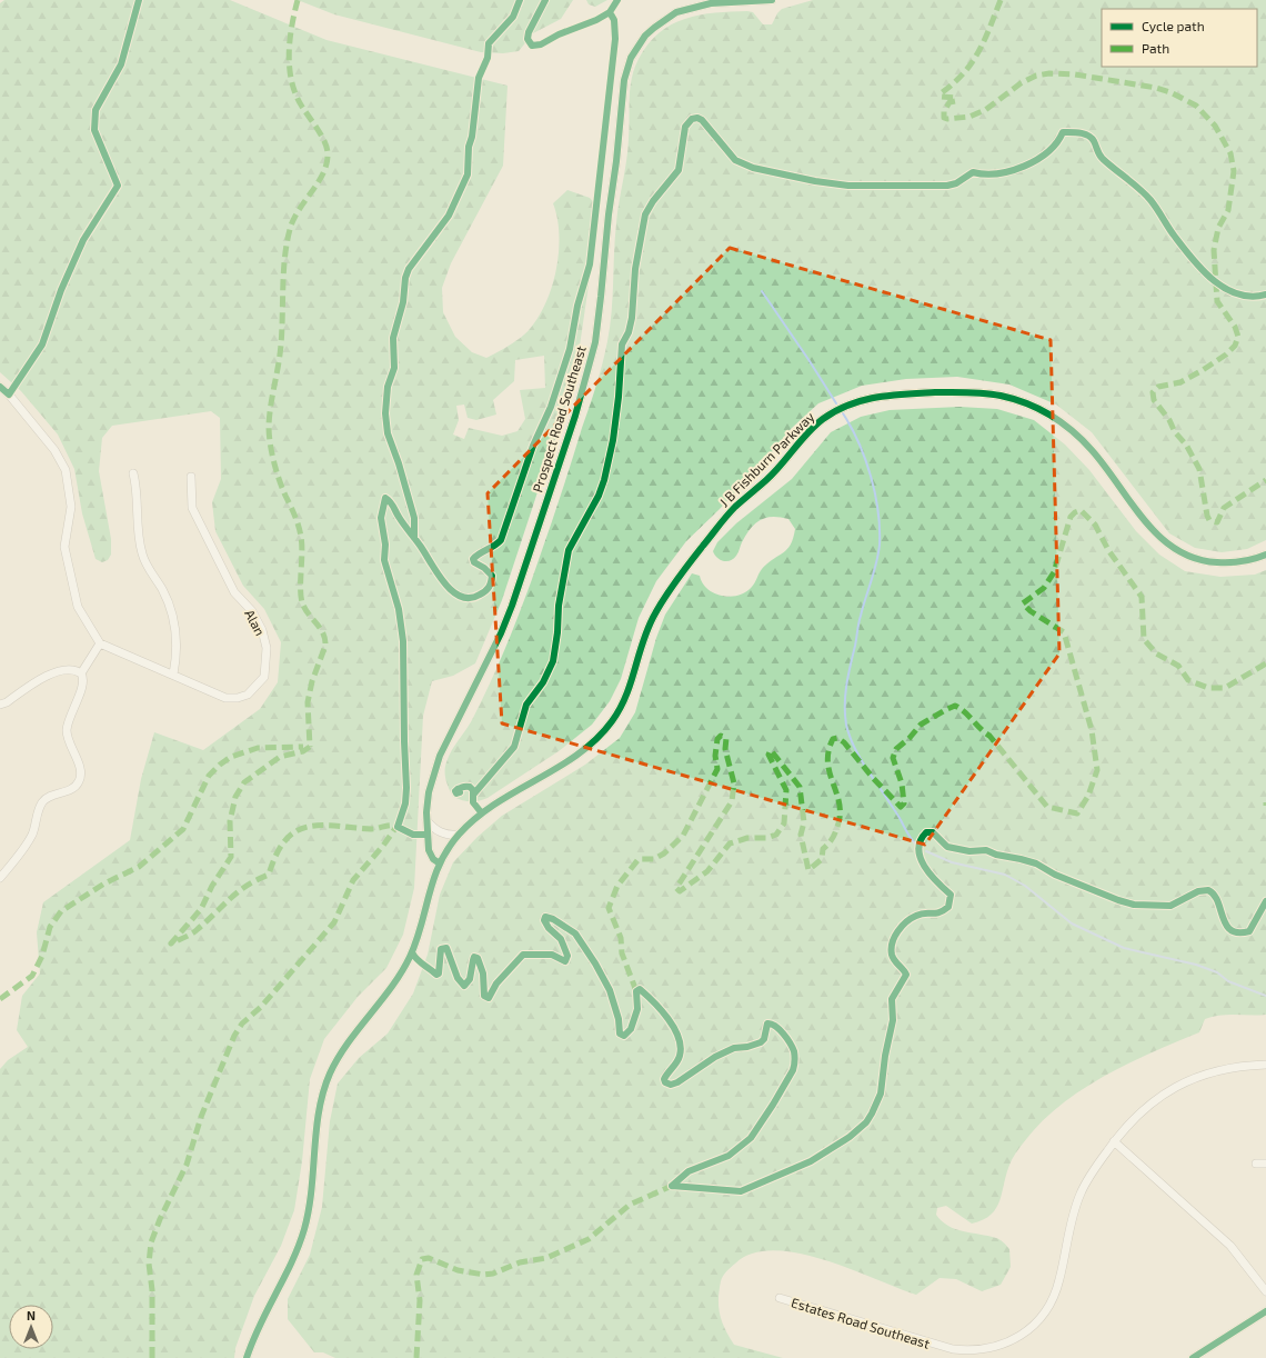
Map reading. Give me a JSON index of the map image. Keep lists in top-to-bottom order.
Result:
{
  "streets": {
    "street": [
      "Prospect Road Southeast",
      "J B Fishburn Parkway",
      "Alan",
      "Estates Road Southeast"
    ]
  },
  "crossings": [
    ["Prospect Road Southeast", "J B Fishburn Parkway"]
  ],
  "legend": ["Cycle path", "Path"],
  "north": "top"
}
